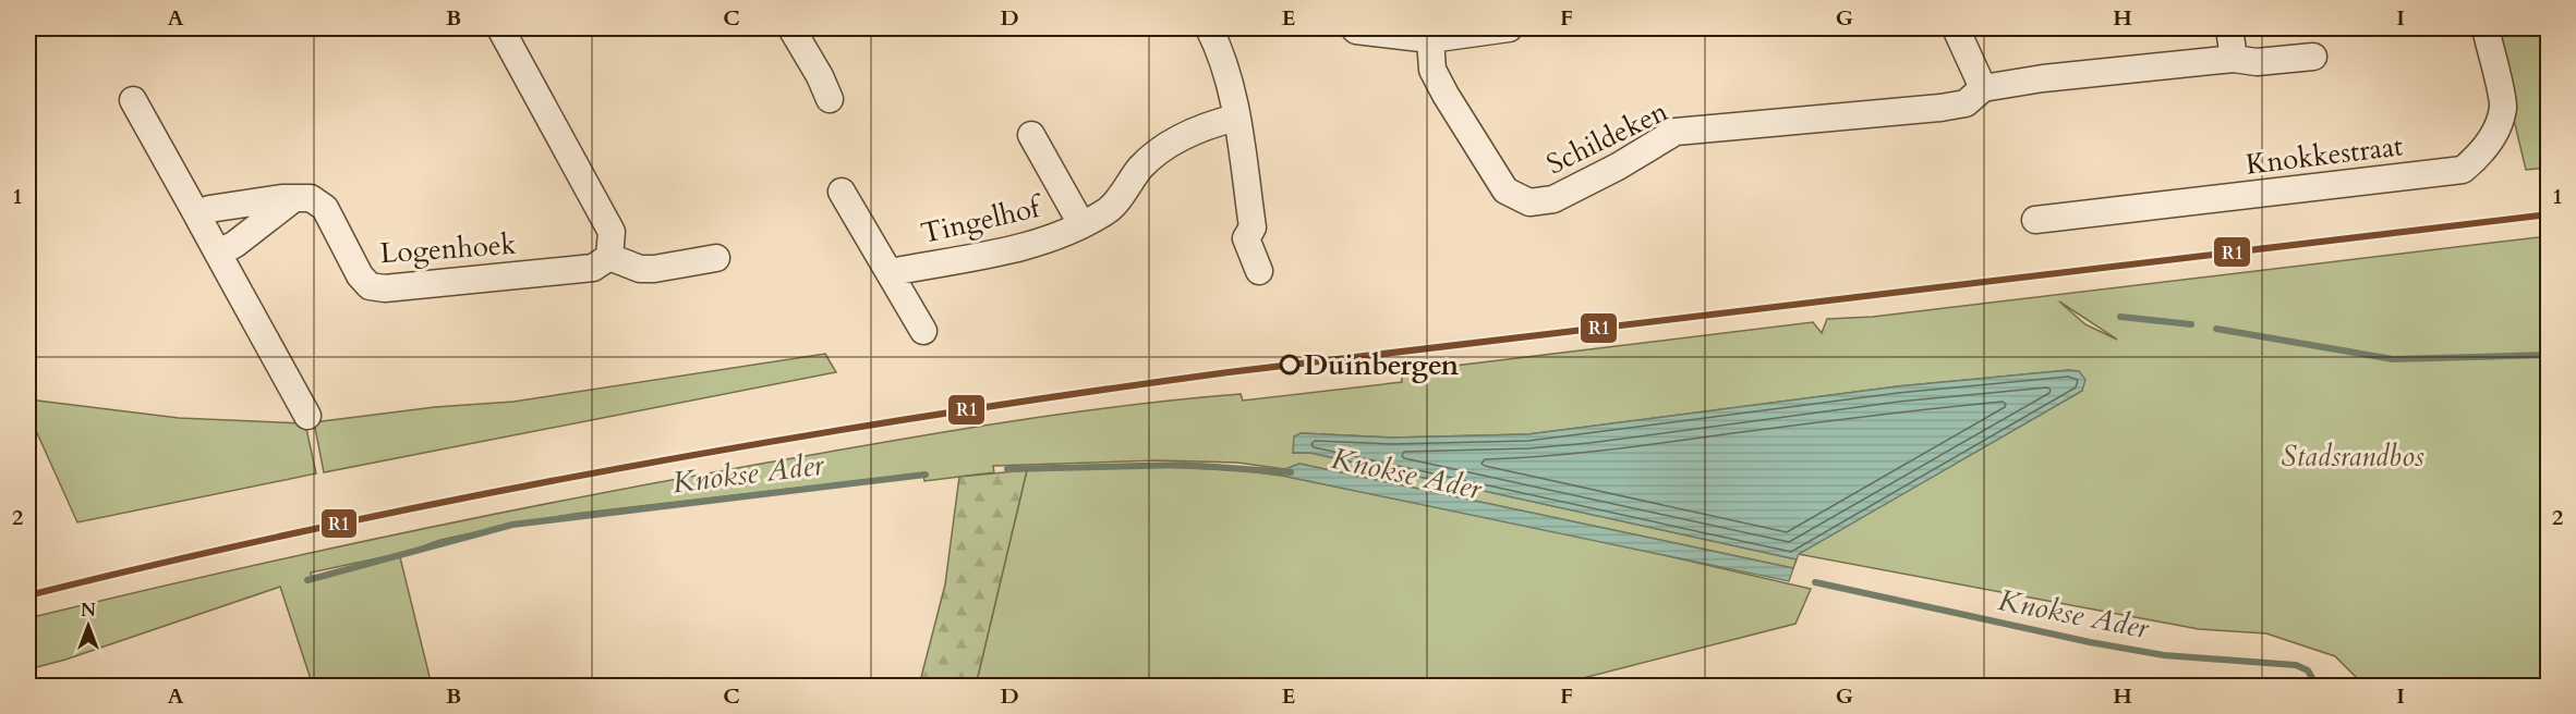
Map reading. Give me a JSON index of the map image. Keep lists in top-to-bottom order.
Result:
{
  "streets": {
    "street": [
      "Schildeken",
      "Knokkestraat",
      "Tingelhof",
      "Logenhoek"
    ]
  },
  "water": ["Knokse Ader"],
  "parks": ["Stadsrandbos"],
  "places": ["Duinbergen"],
  "lines": ["transit line R1"],
  "north": "top",
  "grid": {
    "columns": [
      "A",
      "B",
      "C",
      "D",
      "E",
      "F",
      "G",
      "H",
      "I"
    ],
    "rows": ["1", "2"]
  }
}
